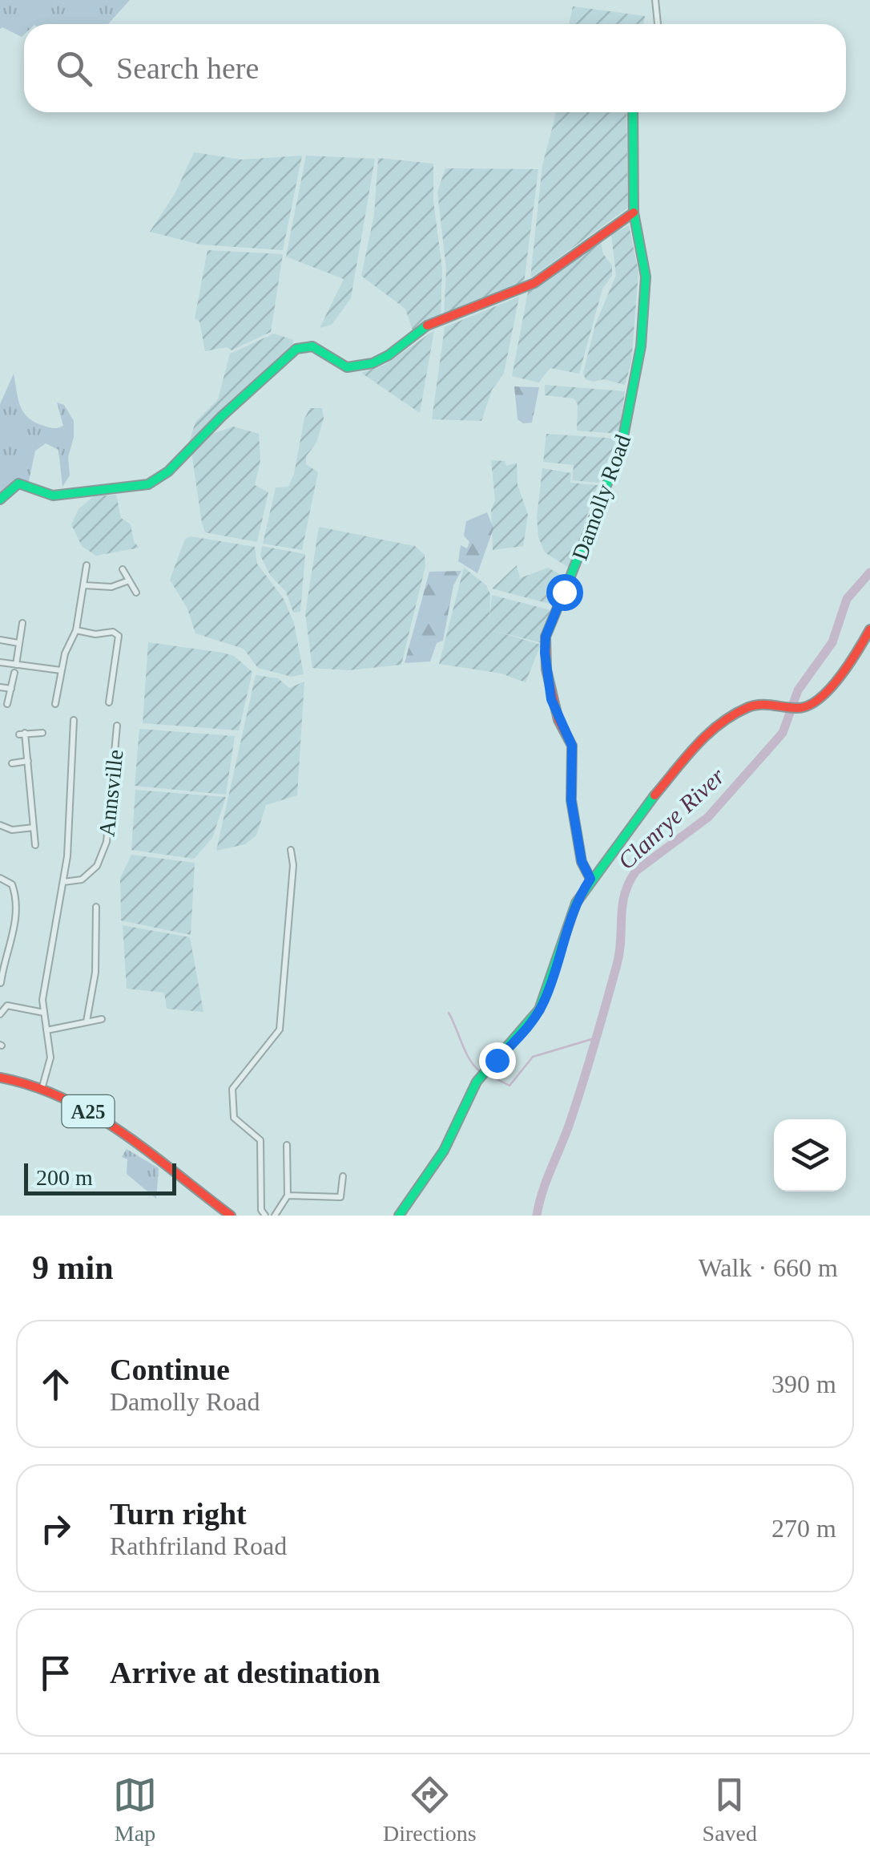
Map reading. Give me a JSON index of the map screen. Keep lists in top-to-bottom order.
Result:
{
  "streets": {
    "street": ["Damolly Road", "Annsville", "A25"]
  },
  "crossings": [
    ["Annsville", "A25"]
  ],
  "water": ["Clanrye River"],
  "scale_bar": "200 m",
  "page": {
    "search": "Search here",
    "scale": "200 m",
    "heading": ["9 min", "Walk · 660 m"],
    "list": [
      ["Continue", "Damolly Road", "390 m"],
      ["Turn right", "Rathfriland Road", "270 m"],
      "Arrive at destination"
    ],
    "nav": ["Map", "Directions", "Saved"]
  }
}
